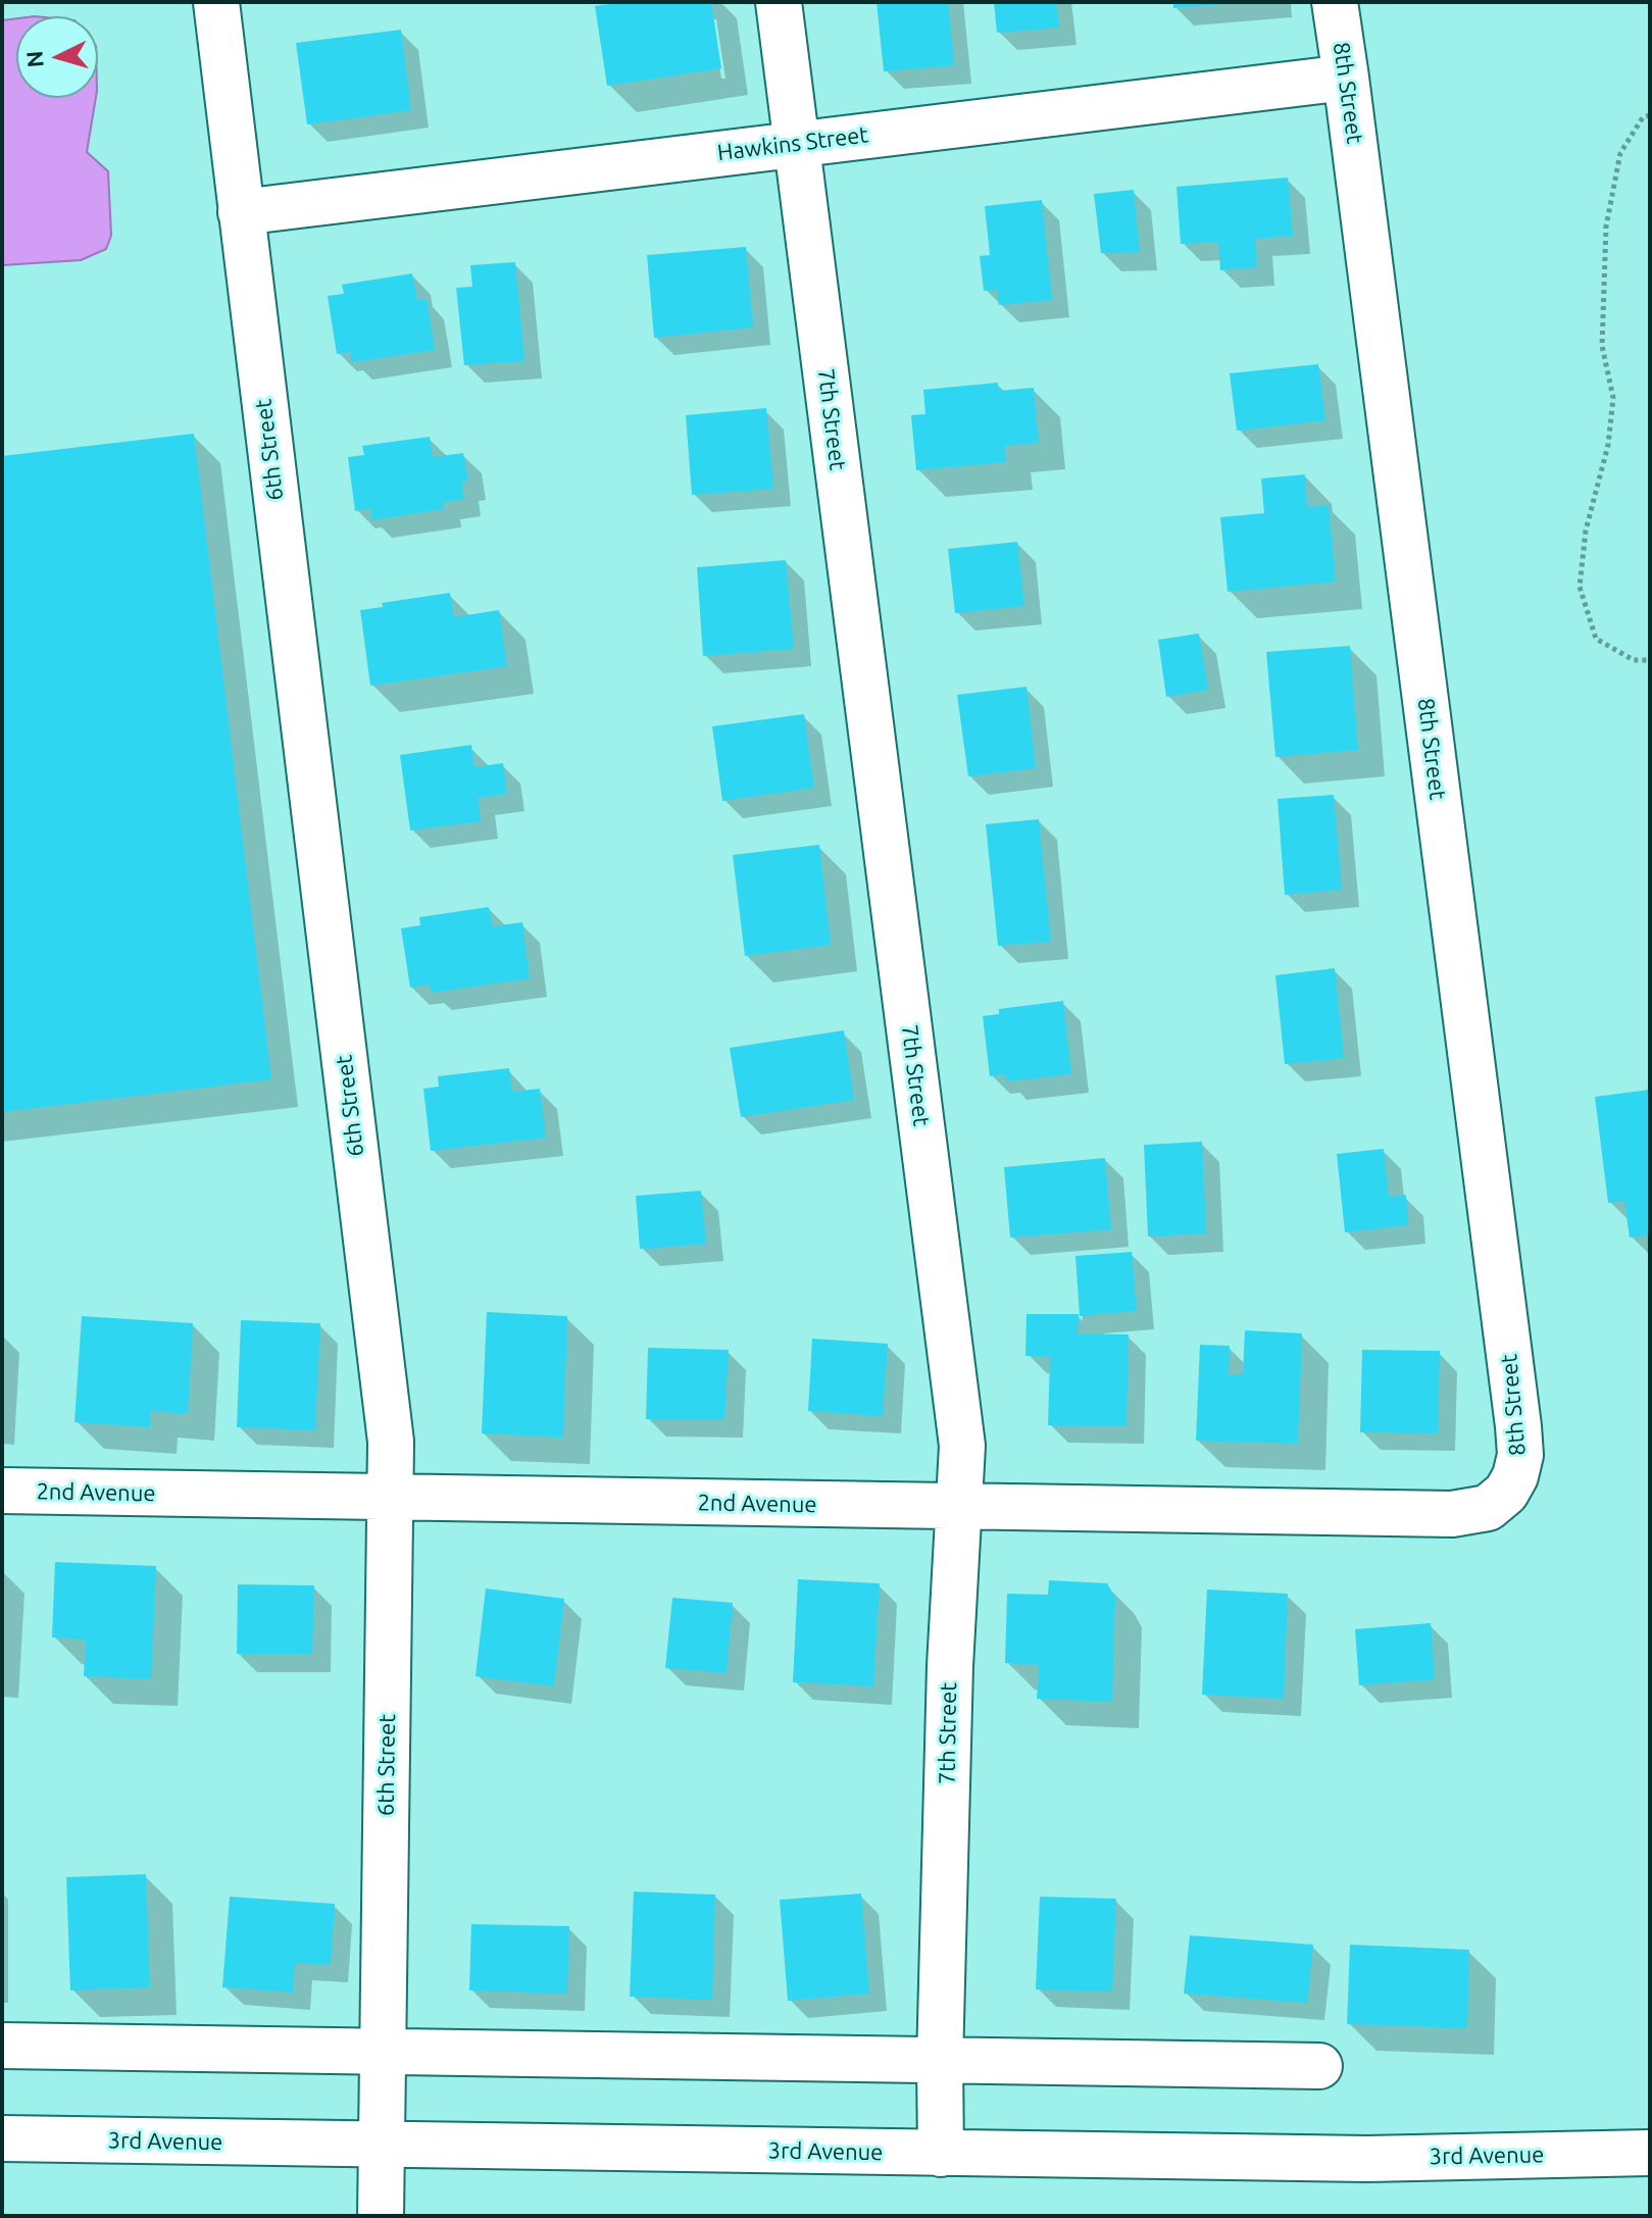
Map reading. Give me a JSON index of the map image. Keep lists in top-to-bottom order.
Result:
{
  "streets": {
    "street": [
      "8th Street",
      "Hawkins Street",
      "7th Street",
      "6th Street",
      "2nd Avenue",
      "3rd Avenue"
    ]
  },
  "crossings": [
    ["8th Street", "Hawkins Street"],
    ["8th Street", "2nd Avenue"],
    ["Hawkins Street", "7th Street"],
    ["Hawkins Street", "6th Street"],
    ["7th Street", "2nd Avenue"],
    ["7th Street", "3rd Avenue"],
    ["6th Street", "2nd Avenue"],
    ["6th Street", "3rd Avenue"]
  ],
  "north": "left"
}
